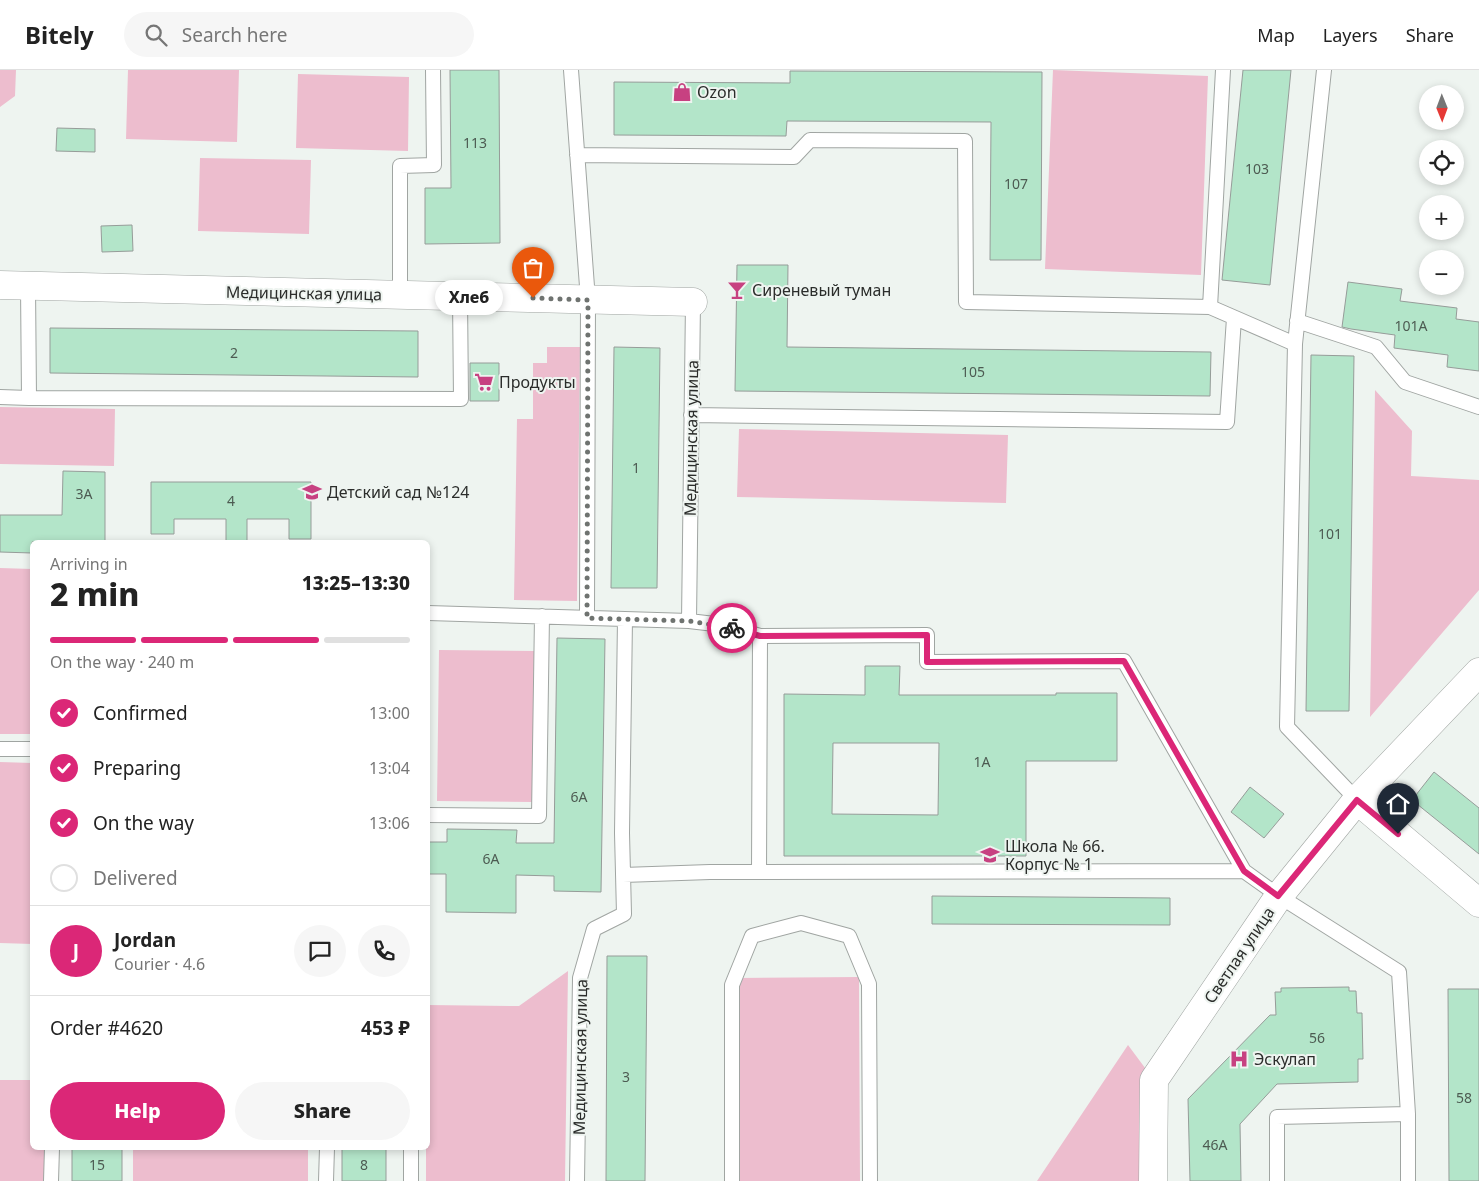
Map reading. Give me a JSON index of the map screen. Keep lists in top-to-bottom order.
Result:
{
  "streets": {
    "street": ["Медицинская улица", "Светлая улица"]
  },
  "places": {
    "shop": ["Ozon"],
    "bar": ["Сиреневый туман"],
    "other": ["Хлеб"],
    "supermarket": ["Продукты"],
    "school or university": ["Детский сад №124", "Школа № 66. Корпус № 1"],
    "hospital": ["Эскулап"]
  },
  "house_numbers": [
    "113",
    "103",
    "107",
    "101А",
    "2",
    "105",
    "1",
    "3А",
    "4",
    "101",
    "1А",
    "6А",
    "6А",
    "56",
    "3",
    "58",
    "46А",
    "15",
    "8"
  ],
  "north": "bottom",
  "page": {
    "header": "Bitely",
    "search": "Search here",
    "nav": ["Map", "Layers", "Share"],
    "map_buttons": ["+", "−"],
    "bubble": "Хлеб",
    "heading": ["2 min", "Arriving in", "13:25–13:30"],
    "panel": [
      "Jordan",
      "Courier · 4.6",
      "Order #4620",
      "453 ₽"
    ],
    "bar": "On the way · 240 m",
    "list": [
      ["Confirmed", "13:00"],
      ["Preparing", "13:04"],
      ["On the way", "13:06"],
      "Delivered"
    ],
    "round": "J",
    "buttons": ["Help", "Share"]
  }
}
